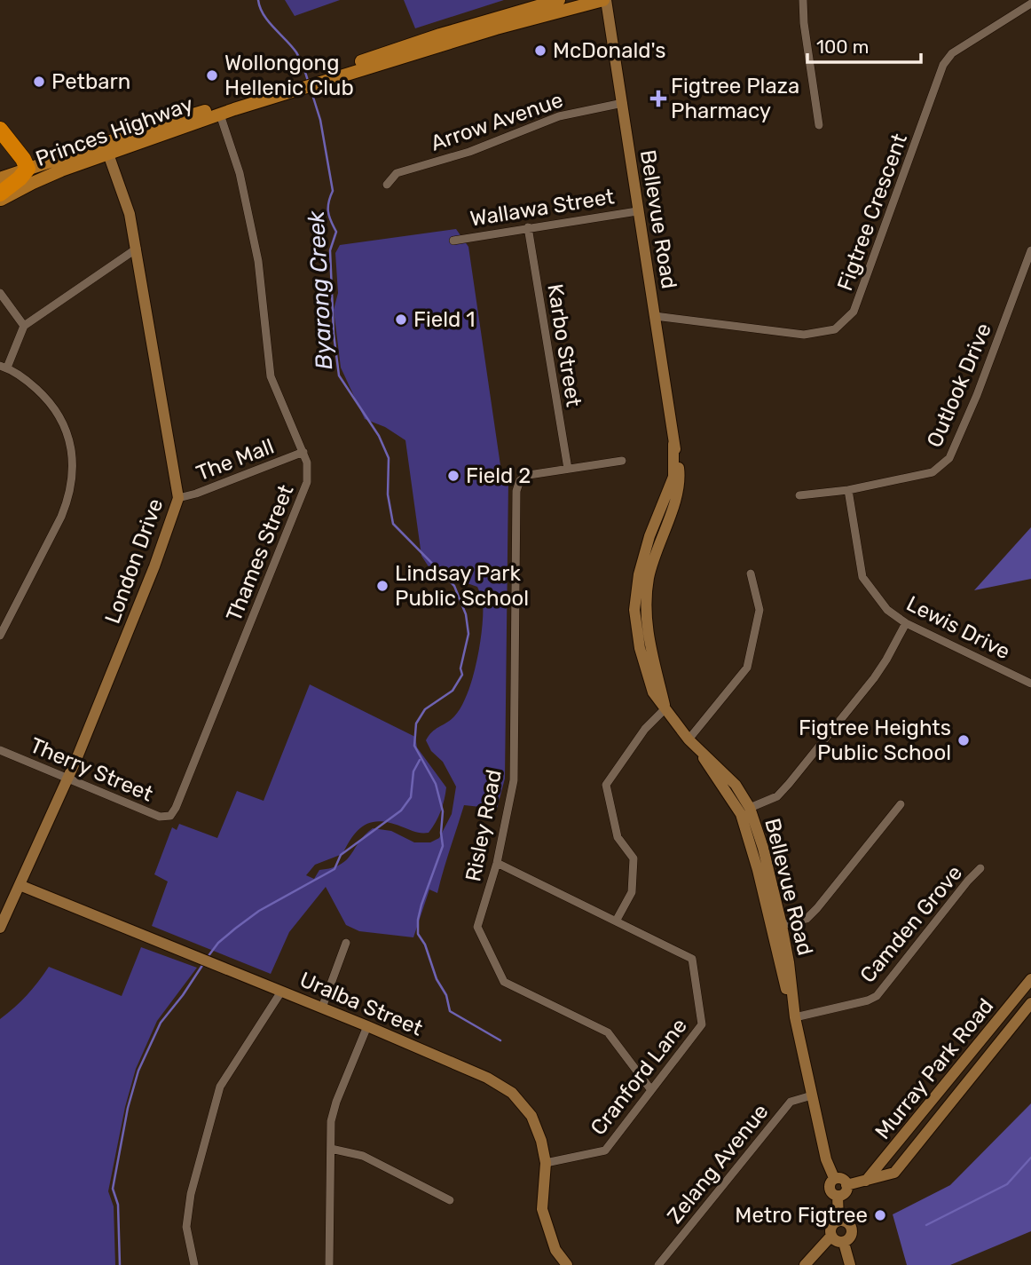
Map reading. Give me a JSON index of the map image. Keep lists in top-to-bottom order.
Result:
{
  "streets": {
    "main road": ["Princes Highway"],
    "street": [
      "Arrow Avenue",
      "Wallawa Street",
      "Figtree Crescent",
      "Bellevue Road",
      "Karbo Street",
      "Outlook Drive",
      "The Mall",
      "Thames Street",
      "London Drive",
      "Lewis Drive",
      "Therry Street",
      "Risley Road",
      "Camden Grove",
      "Uralba Street",
      "Murray Park Road",
      "Cranford Lane",
      "Zelang Avenue"
    ]
  },
  "crossings": [
    ["Arrow Avenue", "Bellevue Road"],
    ["Princes Highway", "Bellevue Road"],
    ["Princes Highway", "Thames Street"],
    ["Princes Highway", "London Drive"],
    ["Wallawa Street", "Bellevue Road"],
    ["Wallawa Street", "Karbo Street"],
    ["Figtree Crescent", "Bellevue Road"],
    ["Bellevue Road", "Camden Grove"],
    ["Bellevue Road", "Murray Park Road"],
    ["Bellevue Road", "Zelang Avenue"],
    ["Karbo Street", "Risley Road"],
    ["Outlook Drive", "Lewis Drive"],
    ["The Mall", "Thames Street"],
    ["The Mall", "London Drive"],
    ["Thames Street", "Therry Street"],
    ["London Drive", "Therry Street"],
    ["London Drive", "Uralba Street"],
    ["Risley Road", "Cranford Lane"],
    ["Uralba Street", "Cranford Lane"]
  ],
  "water": ["Byarong Creek"],
  "places": {
    "other": [
      "McDonald's",
      "Wollongong Hellenic Club",
      "Petbarn",
      "Field 1",
      "Field 2",
      "Lindsay Park Public School",
      "Figtree Heights Public School",
      "Metro Figtree"
    ],
    "health": ["Figtree Plaza Pharmacy"]
  },
  "scale_bar": "100 m"
}
